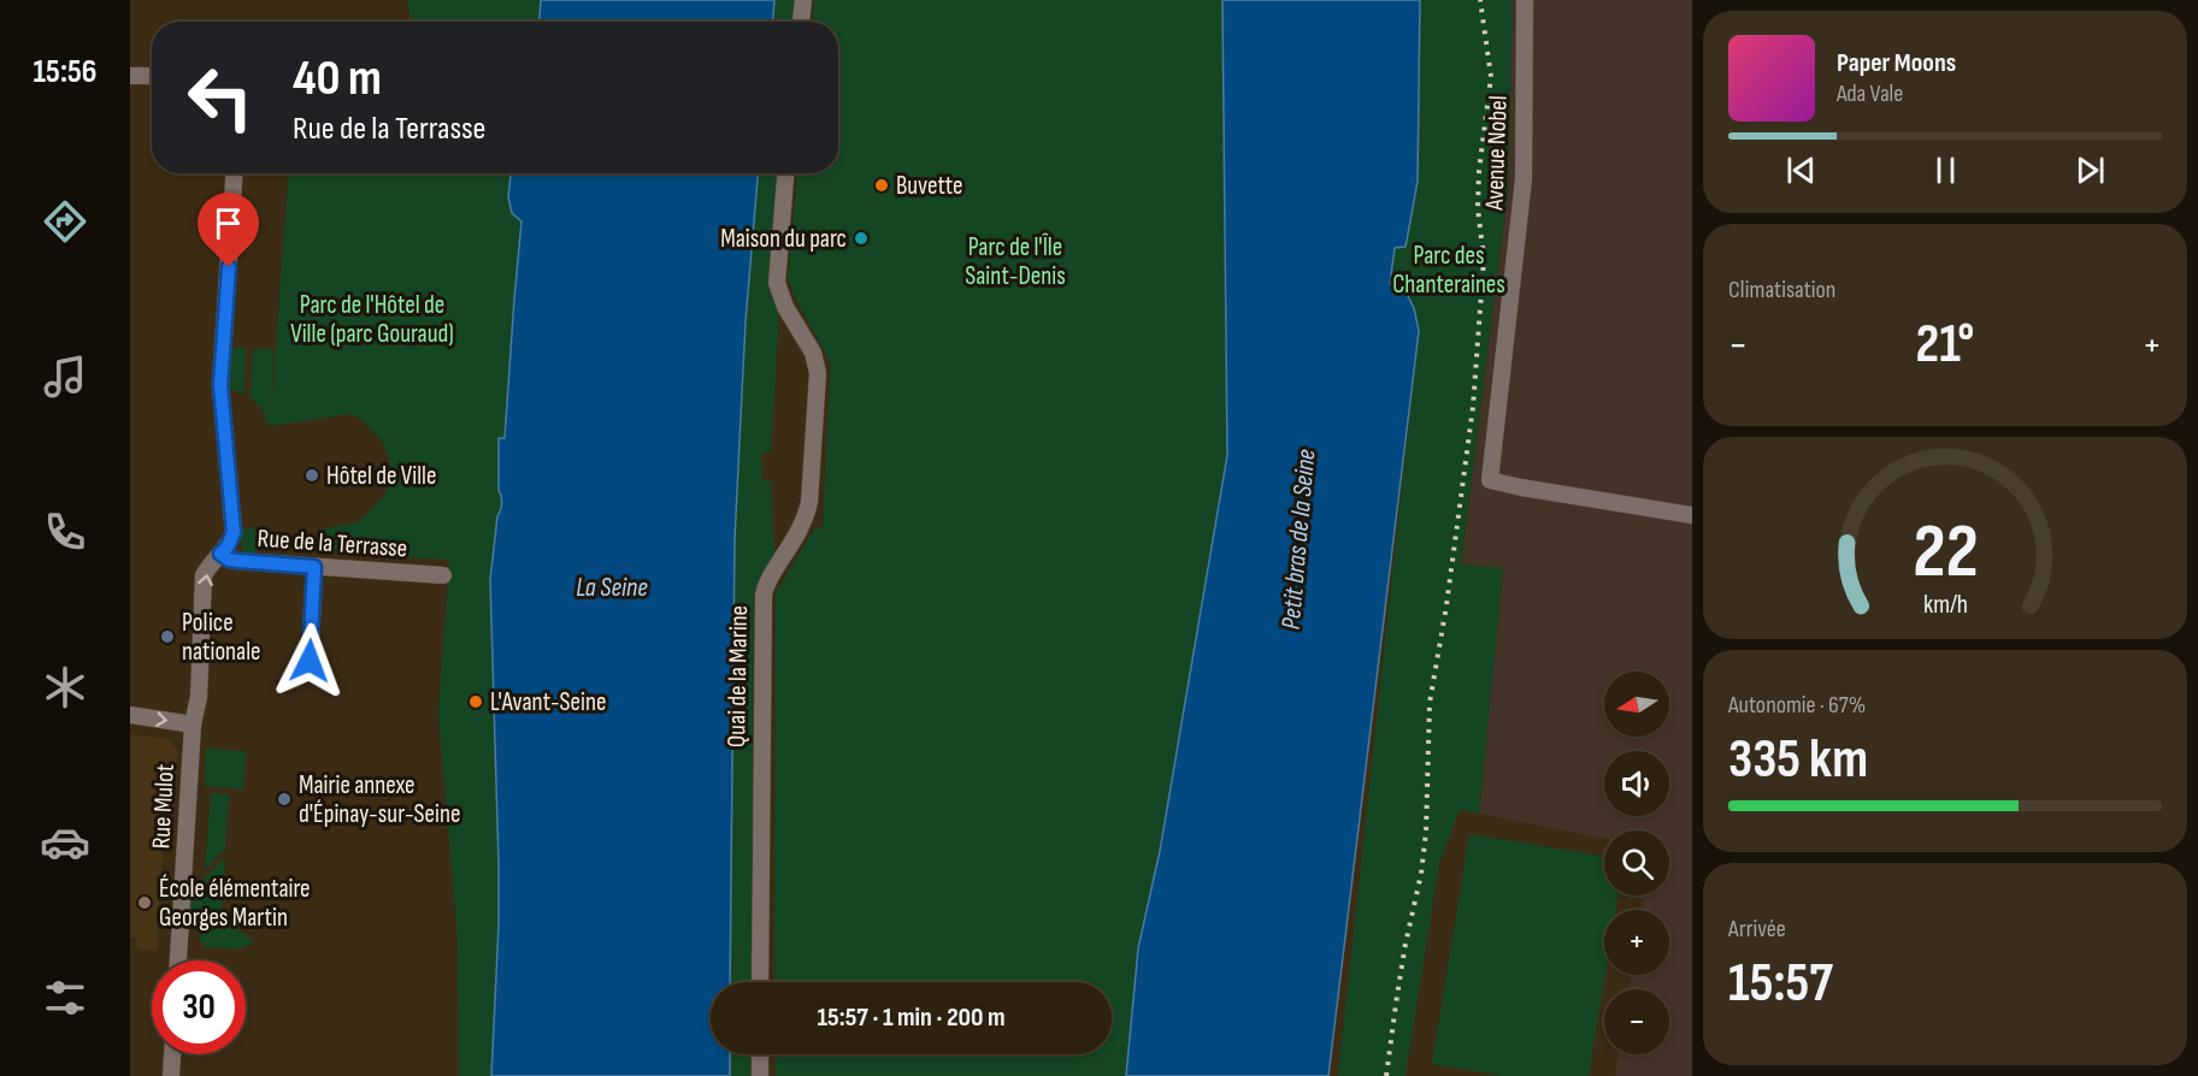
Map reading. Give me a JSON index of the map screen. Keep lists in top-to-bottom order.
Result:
{
  "streets": {
    "street": [
      "Avenue Nobel",
      "Rue de la Terrasse",
      "Quai de la Marine",
      "Rue Mulot"
    ]
  },
  "crossings": [
    ["Rue de la Terrasse", "Rue Mulot"]
  ],
  "water": ["Petit bras de la Seine", "La Seine"],
  "parks": ["Parc de l'Île Saint-Denis", "Parc des Chanteraines", "Parc de l'Hôtel de Ville (parc Gouraud)"],
  "places": [
    "Buvette",
    "Maison du parc",
    "Hôtel de Ville",
    "Police nationale",
    "L'Avant-Seine",
    "Mairie annexe d'Épinay-sur-Seine",
    "École élémentaire Georges Martin"
  ],
  "north": "left",
  "page": {
    "tabs": "15:56",
    "turn": ["40 m", "Rue de la Terrasse"],
    "song": ["Paper Moons", "Ada Vale"],
    "tile": [
      "Climatisation",
      ["Autonomie · 67%", "335 km"],
      ["Arrivée", "15:57"]
    ],
    "heat": ["−", "21°", "+"],
    "map_buttons": ["+", "−"],
    "limit": "30",
    "trip": "15:57 · 1 min · 200 m",
    "gauge": ["22", "km/h"]
  }
}
